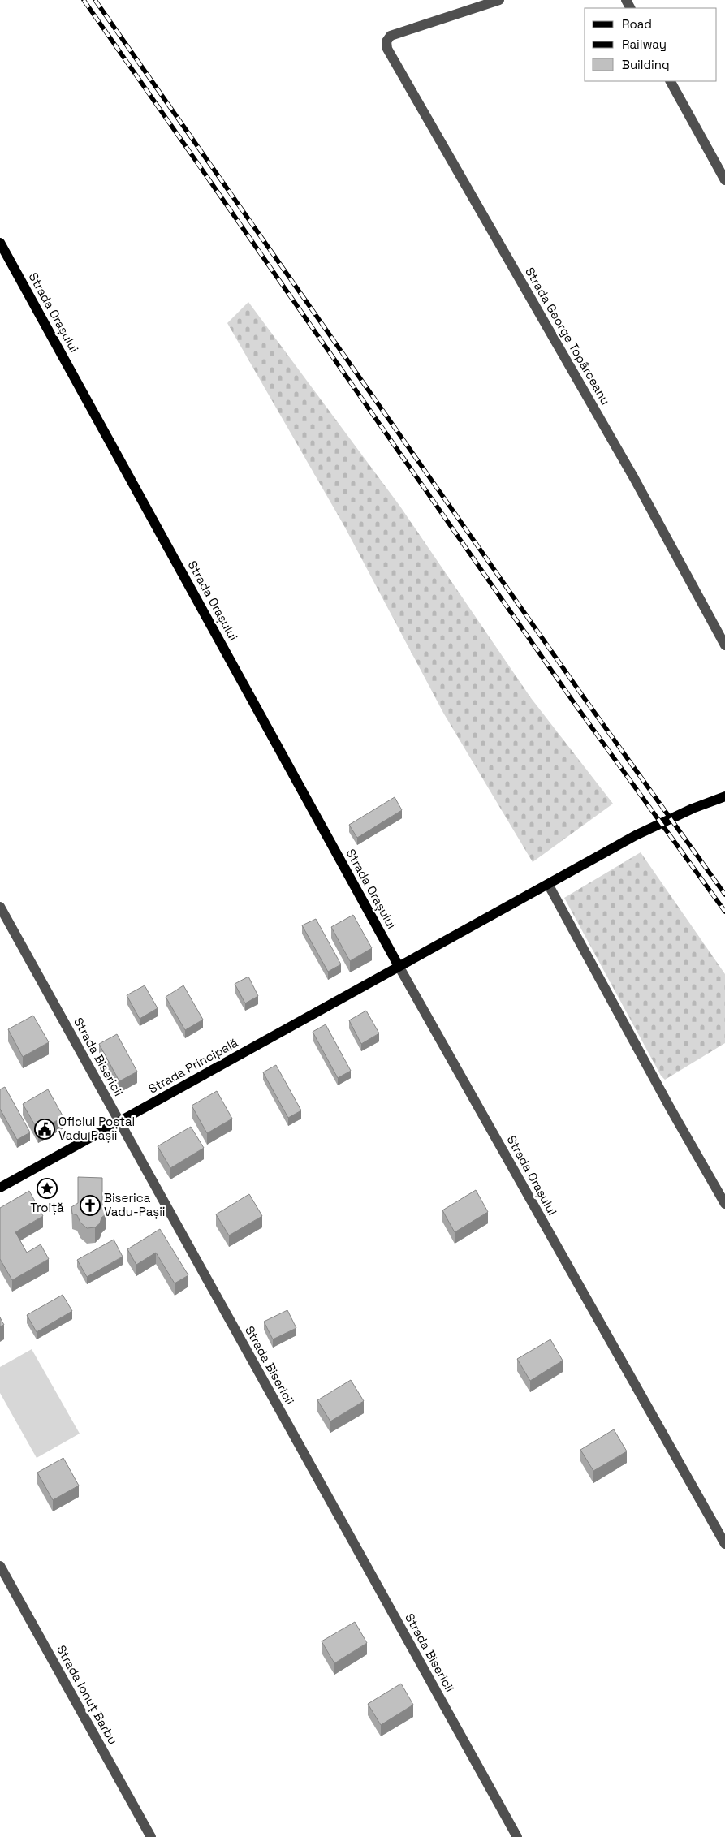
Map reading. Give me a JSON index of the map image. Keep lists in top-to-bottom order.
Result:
{
  "streets": {
    "main road": ["Strada Orașului", "Strada Principală"],
    "street": ["Strada George Topârceanu", "Strada Bisericii", "Strada Ionuț Barbu"]
  },
  "crossings": [
    ["Strada Orașului", "Strada Principală"],
    ["Strada Bisericii", "Strada Principală"]
  ],
  "places": {
    "public building": ["Oficiul Poștal Vadu Pașii"],
    "place": ["Troiță"],
    "church": ["Biserica Vadu-Pașii"]
  },
  "legend": ["Road", "Railway", "Building"]
}
